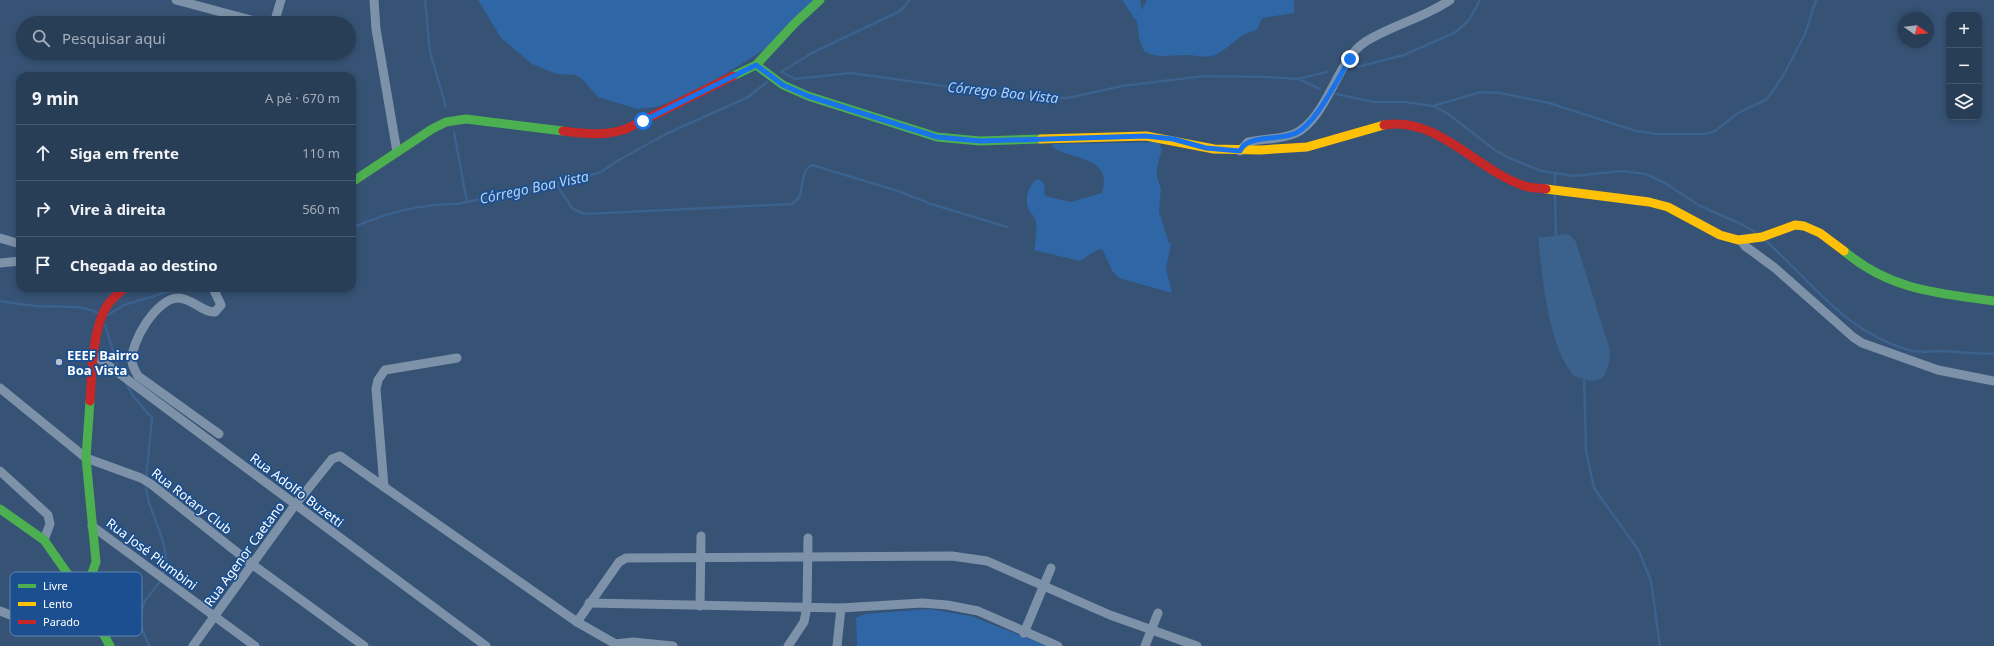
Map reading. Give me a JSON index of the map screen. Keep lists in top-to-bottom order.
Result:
{
  "streets": {
    "street": [
      "Rua Adolfo Buzetti",
      "Rua Rotary Club",
      "Rua José Piumbini",
      "Rua Agenor Caetano"
    ]
  },
  "crossings": [
    ["Rua Adolfo Buzetti", "Rua Agenor Caetano"],
    ["Rua Rotary Club", "Rua Agenor Caetano"],
    ["Rua José Piumbini", "Rua Agenor Caetano"]
  ],
  "water": ["Córrego Boa Vista"],
  "places": ["EEEF Bairro Boa Vista"],
  "legend": ["Livre", "Lento", "Parado"],
  "north": "right",
  "page": {
    "map_buttons": ["+", "−"],
    "search": "Pesquisar aqui",
    "heading": ["9 min", "A pé · 670 m"],
    "list": [
      ["Siga em frente", "110 m"],
      ["Vire à direita", "560 m"],
      "Chegada ao destino"
    ]
  }
}
